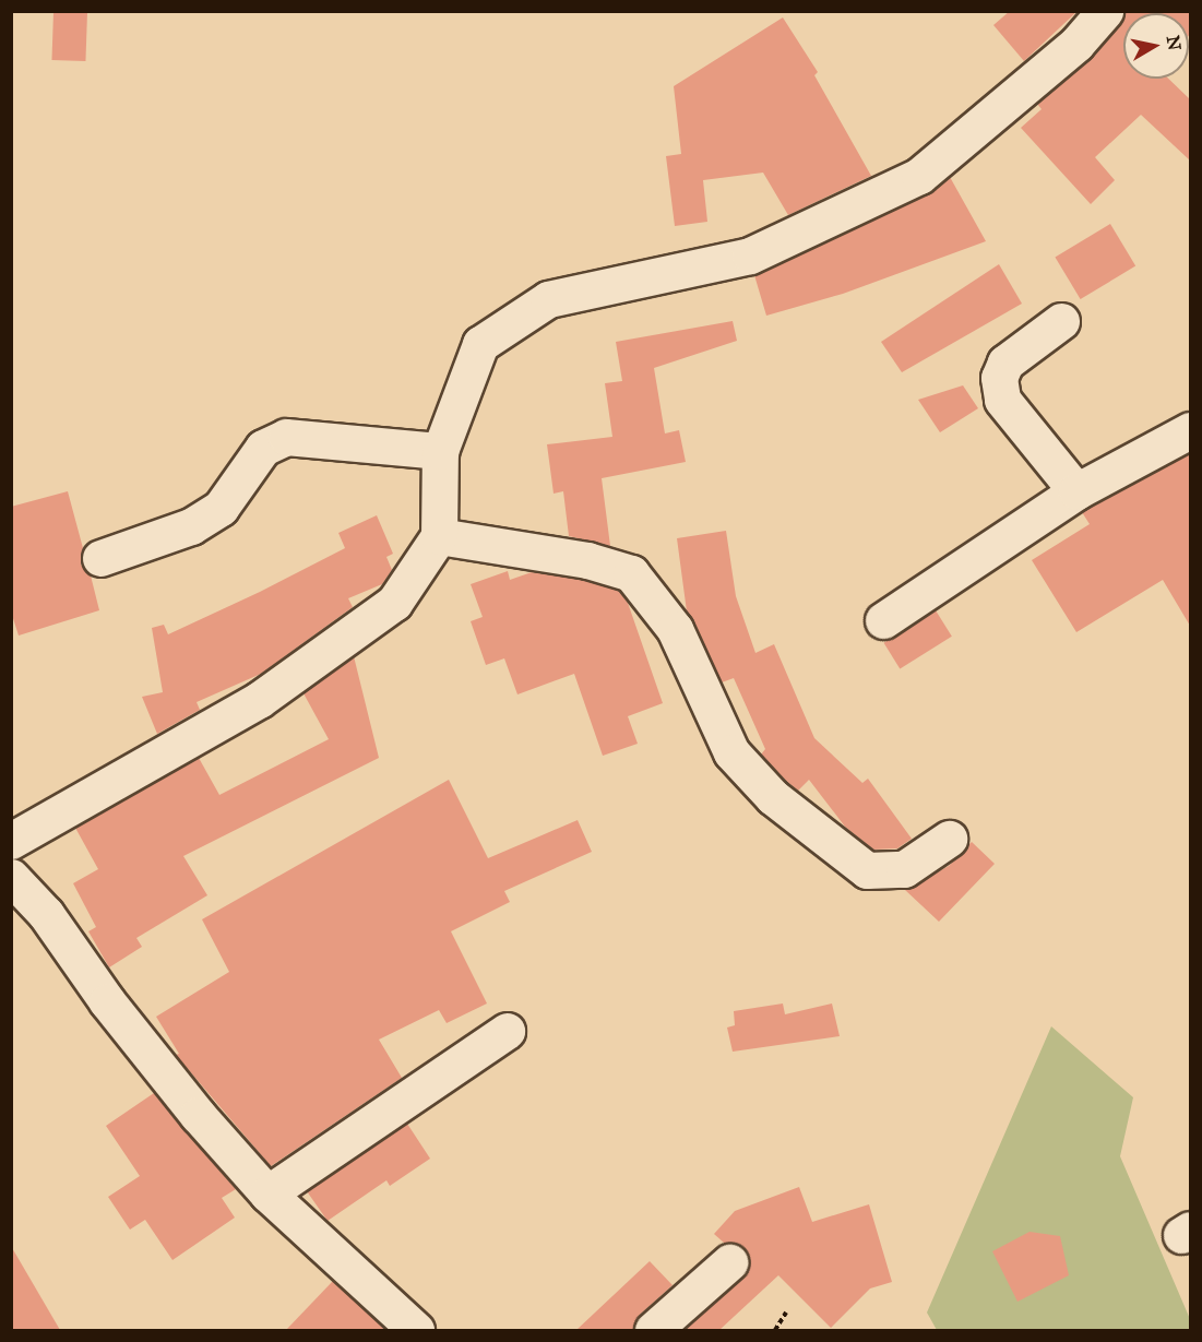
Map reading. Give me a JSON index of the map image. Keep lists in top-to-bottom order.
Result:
{
  "north": "right"
}
